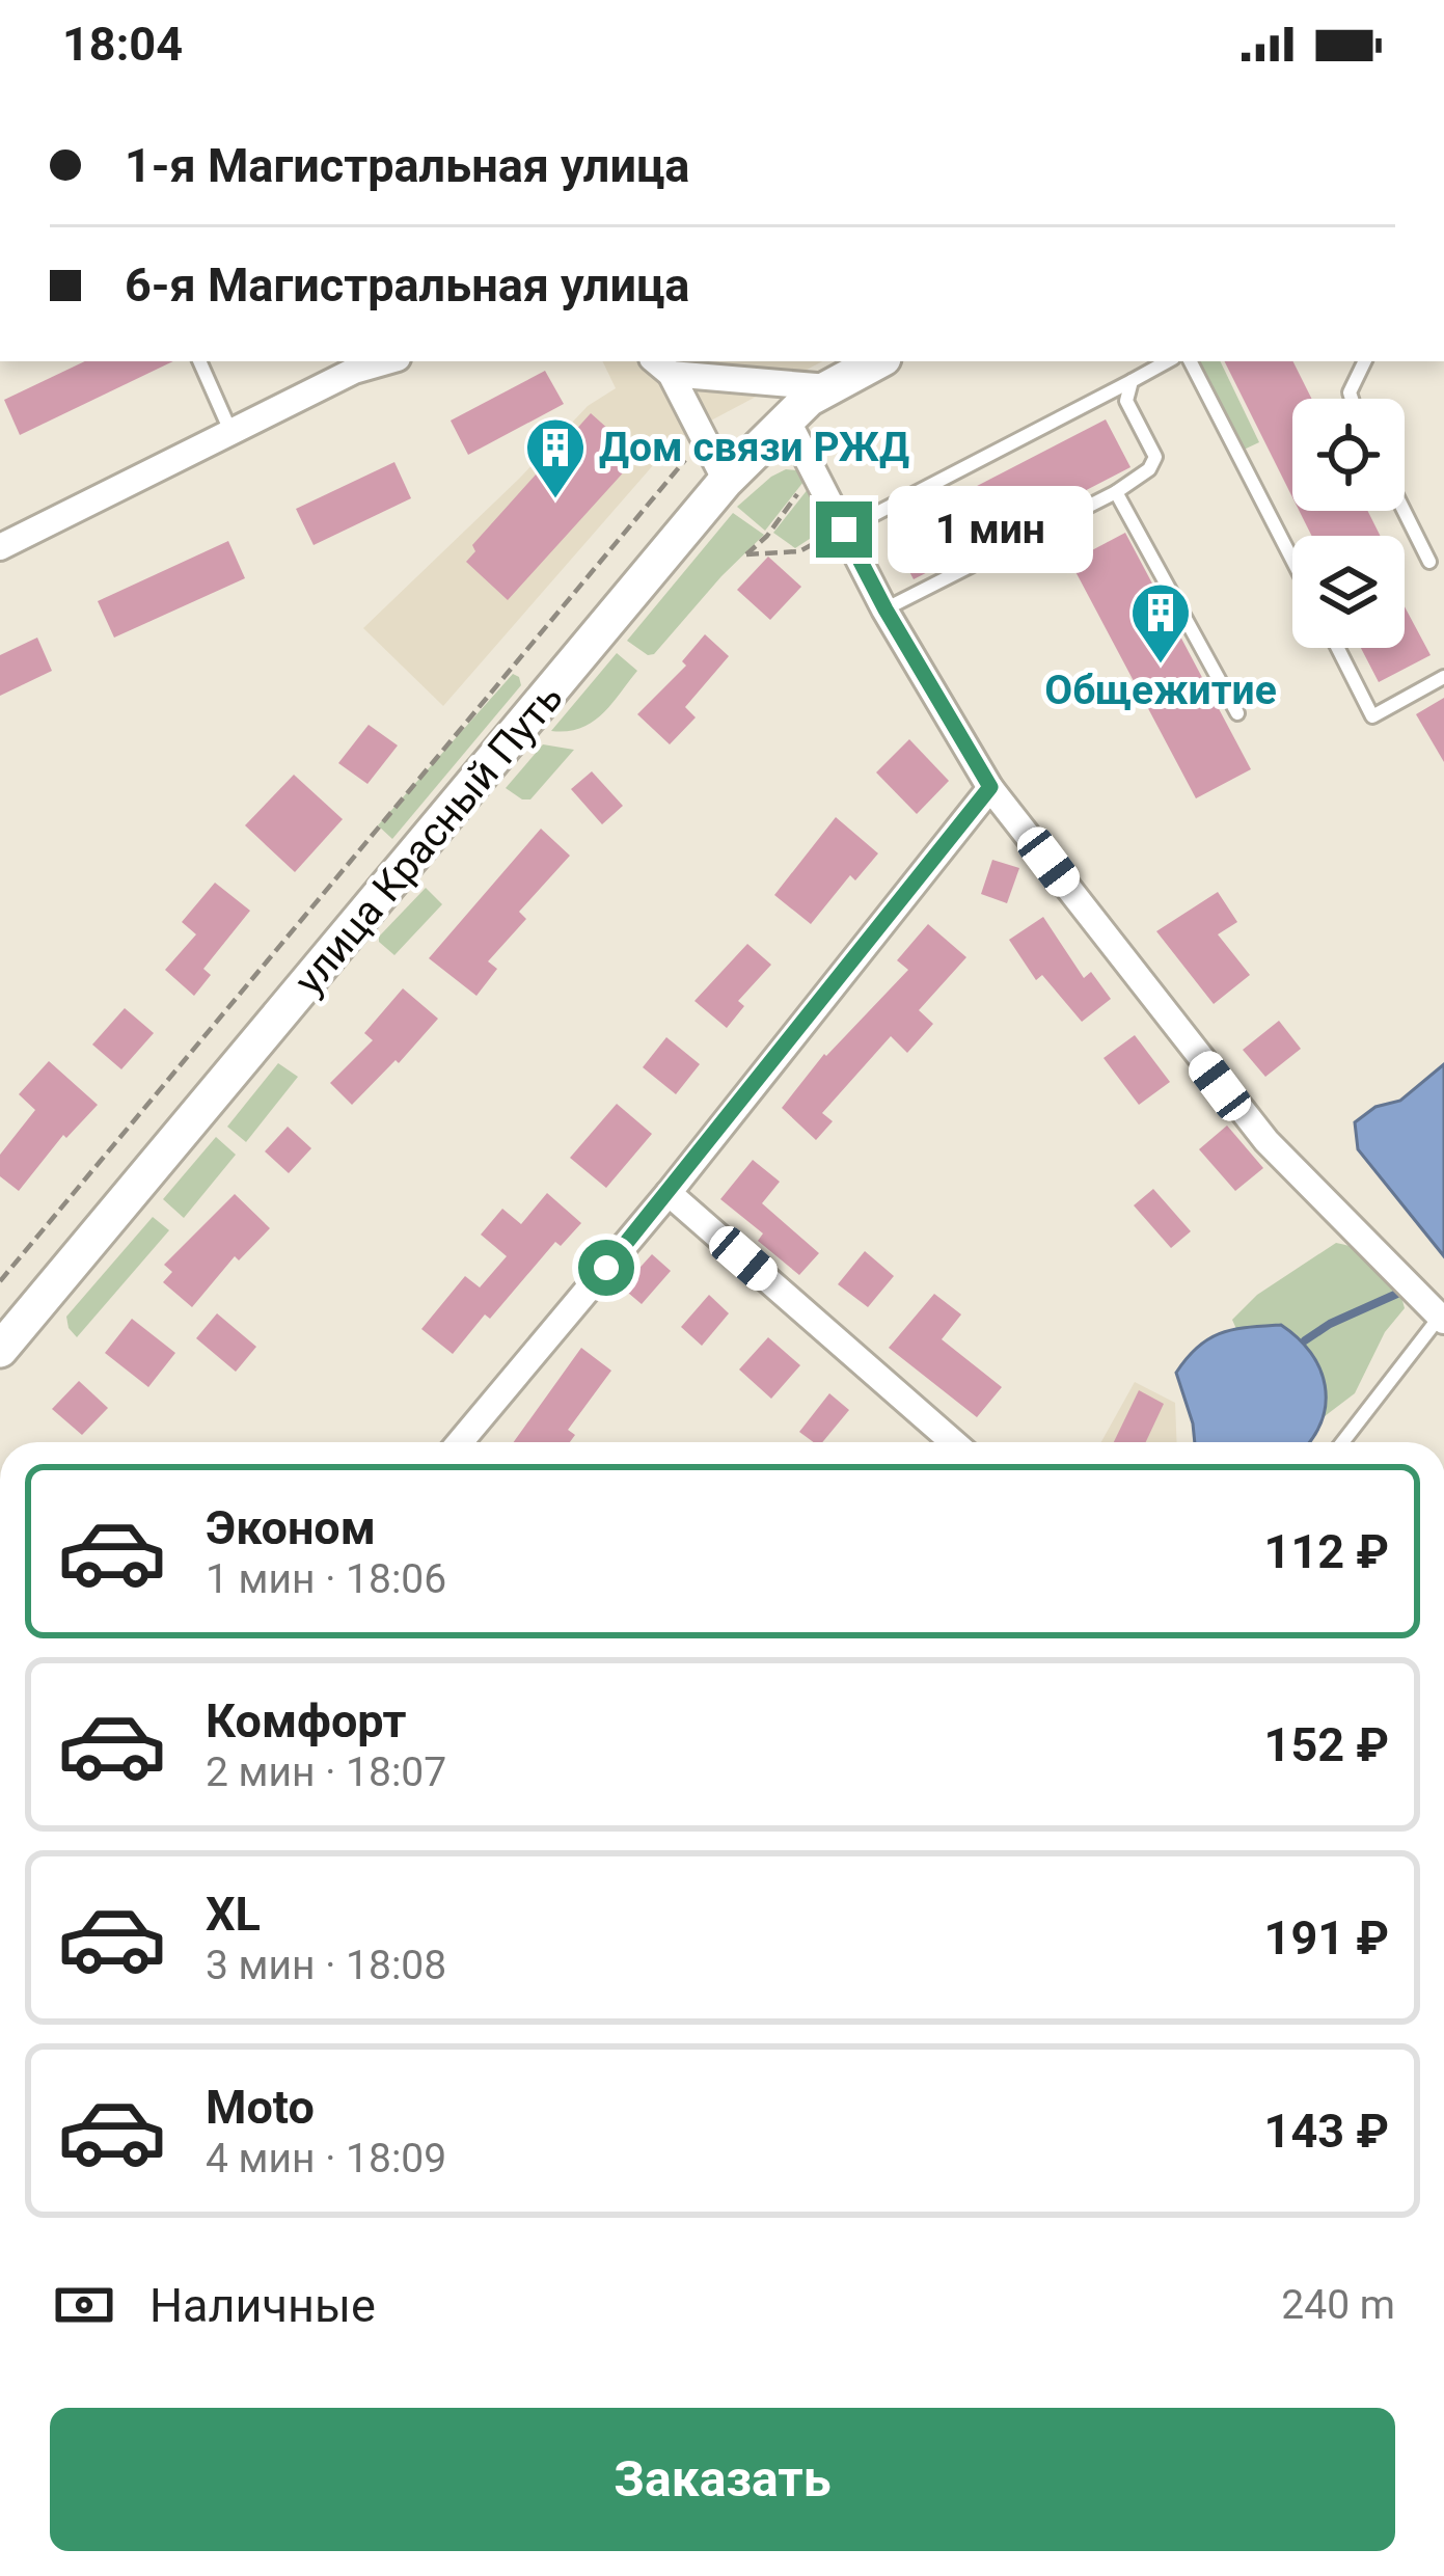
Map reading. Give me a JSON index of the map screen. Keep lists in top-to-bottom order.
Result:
{
  "streets": {
    "main road": ["улица Красный Путь"]
  },
  "places": {
    "building": ["Дом связи РЖД", "Общежитие"]
  },
  "page": {
    "status": "18:04",
    "banner": ["1-я Магистральная улица", "6-я Магистральная улица"],
    "bubble": "1 мин",
    "list": [
      {
        "name": "Эконом",
        "note": "1 мин · 18:06",
        "value": "112 ₽"
      },
      {
        "name": "Комфорт",
        "note": "2 мин · 18:07",
        "value": "152 ₽"
      },
      {
        "name": "XL",
        "note": "3 мин · 18:08",
        "value": "191 ₽"
      },
      {
        "name": "Moto",
        "note": "4 мин · 18:09",
        "value": "143 ₽"
      }
    ],
    "pay": ["Наличные", "240 m"],
    "buttons": "Заказать"
  }
}
